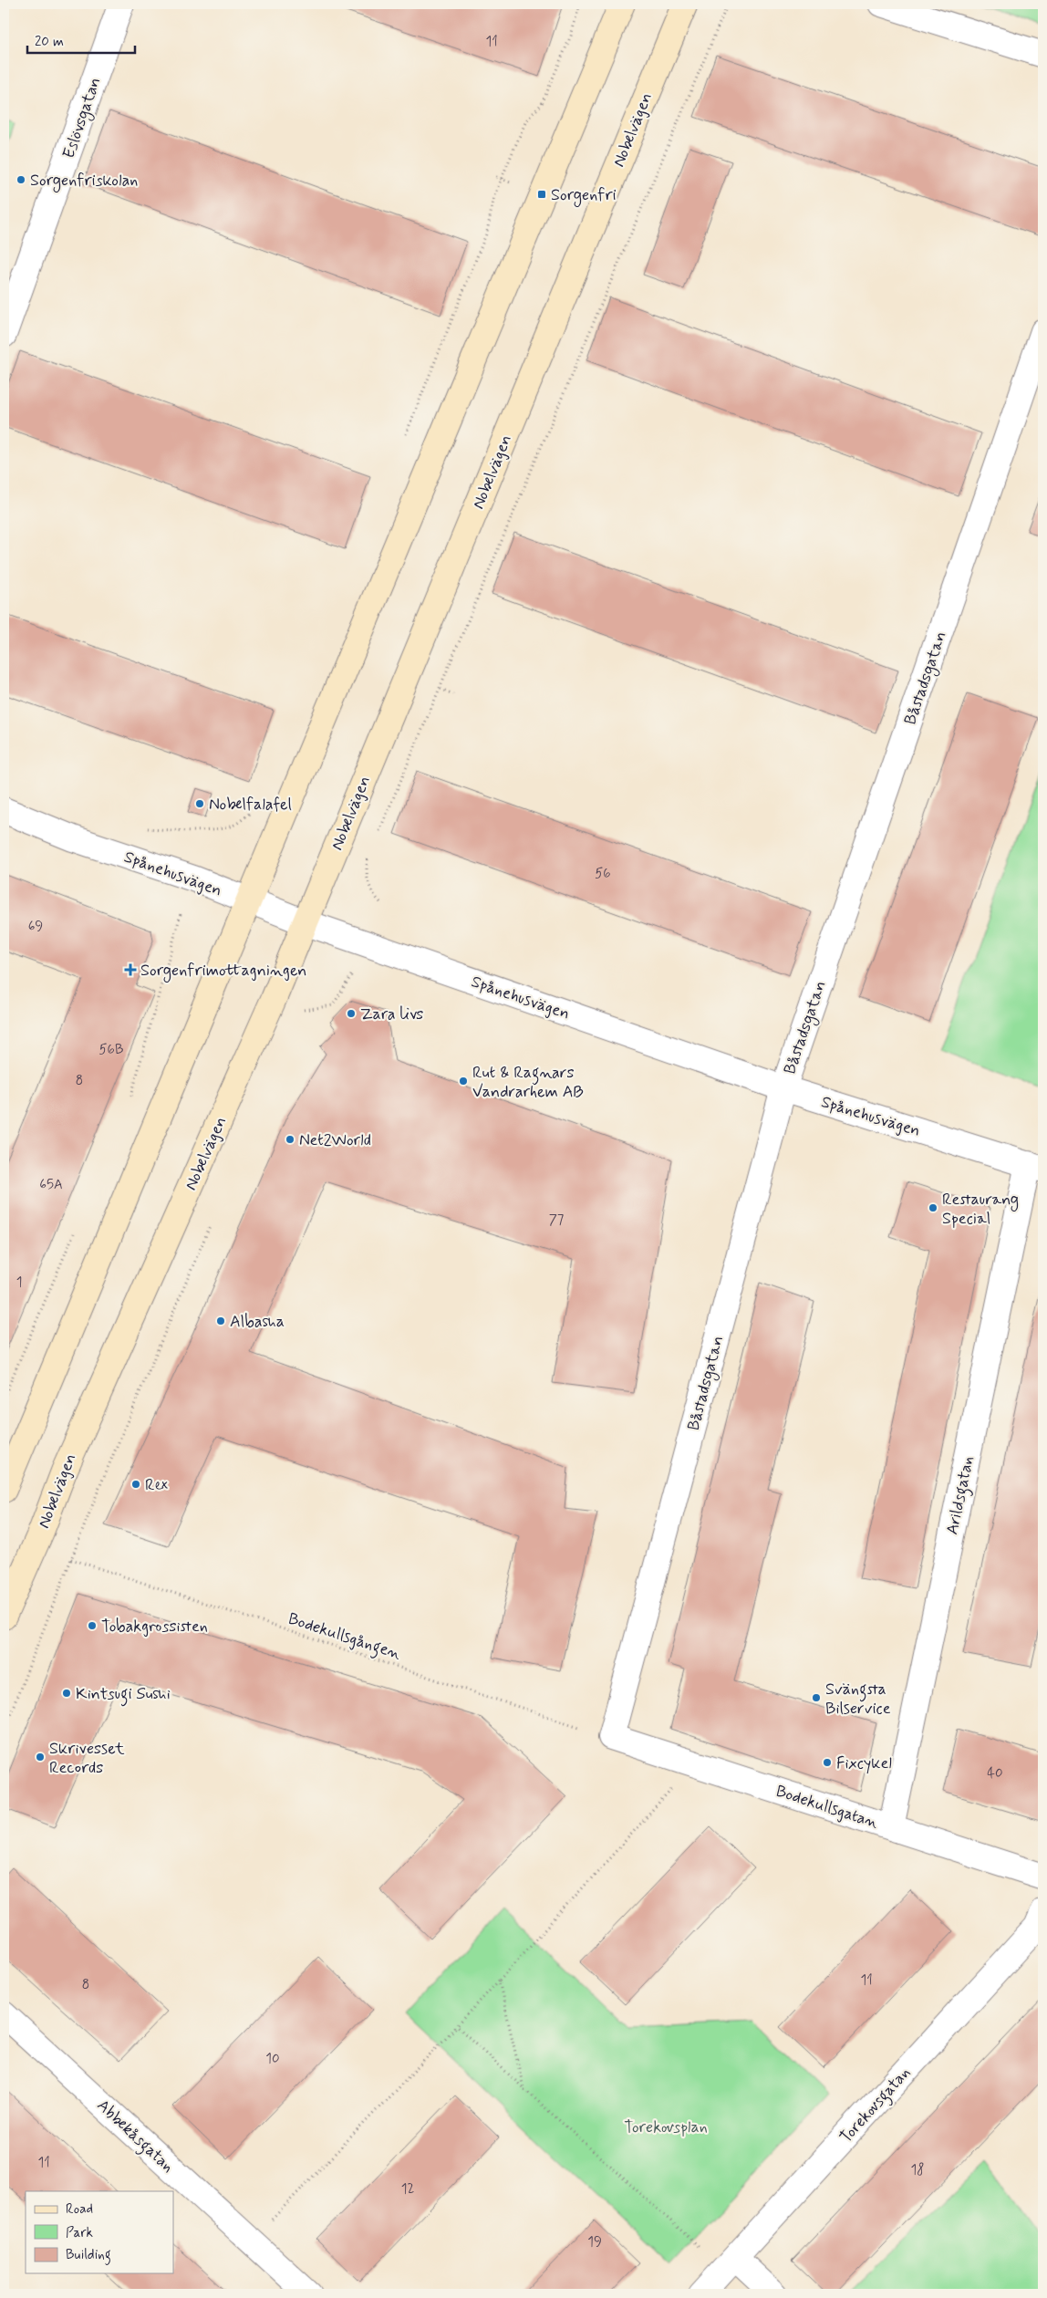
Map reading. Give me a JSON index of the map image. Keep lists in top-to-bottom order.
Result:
{
  "streets": {
    "main road": ["Nobelvägen"],
    "street": [
      "Eslövsgatan",
      "Båstadsgatan",
      "Spånehusvägen",
      "Arildsgatan",
      "Bodekullsgatan",
      "Torekovsgatan",
      "Abbekåsgatan"
    ],
    "path": ["Bodekullsgången"]
  },
  "crossings": [
    ["Nobelvägen", "Spånehusvägen"],
    ["Båstadsgatan", "Spånehusvägen"],
    ["Båstadsgatan", "Bodekullsgången"],
    ["Båstadsgatan", "Bodekullsgatan"],
    ["Spånehusvägen", "Arildsgatan"],
    ["Arildsgatan", "Bodekullsgatan"],
    ["Bodekullsgången", "Bodekullsgatan"]
  ],
  "parks": ["Torekovsplan"],
  "places": {
    "other": [
      "Sorgenfriskolan",
      "Nobelfalafel",
      "Zara livs",
      "Rut & Ragnars Vandrarhem AB",
      "Net2World",
      "Restaurang Special",
      "Albasha",
      "Rex",
      "Tobakgrossisten",
      "Kintsugi Sushi",
      "Svängsta Bilservice",
      "Skrivesset Records",
      "Fixcykel"
    ],
    "transit": ["Sorgenfri"],
    "health": ["Sorgenfrimottagningen"]
  },
  "house_numbers": [
    "11",
    "56",
    "69",
    "56B",
    "8",
    "65A",
    "77",
    "1",
    "40",
    "11",
    "8",
    "10",
    "11",
    "18",
    "12",
    "19"
  ],
  "legend": ["Road", "Park", "Building"],
  "scale_bar": "20 m"
}
